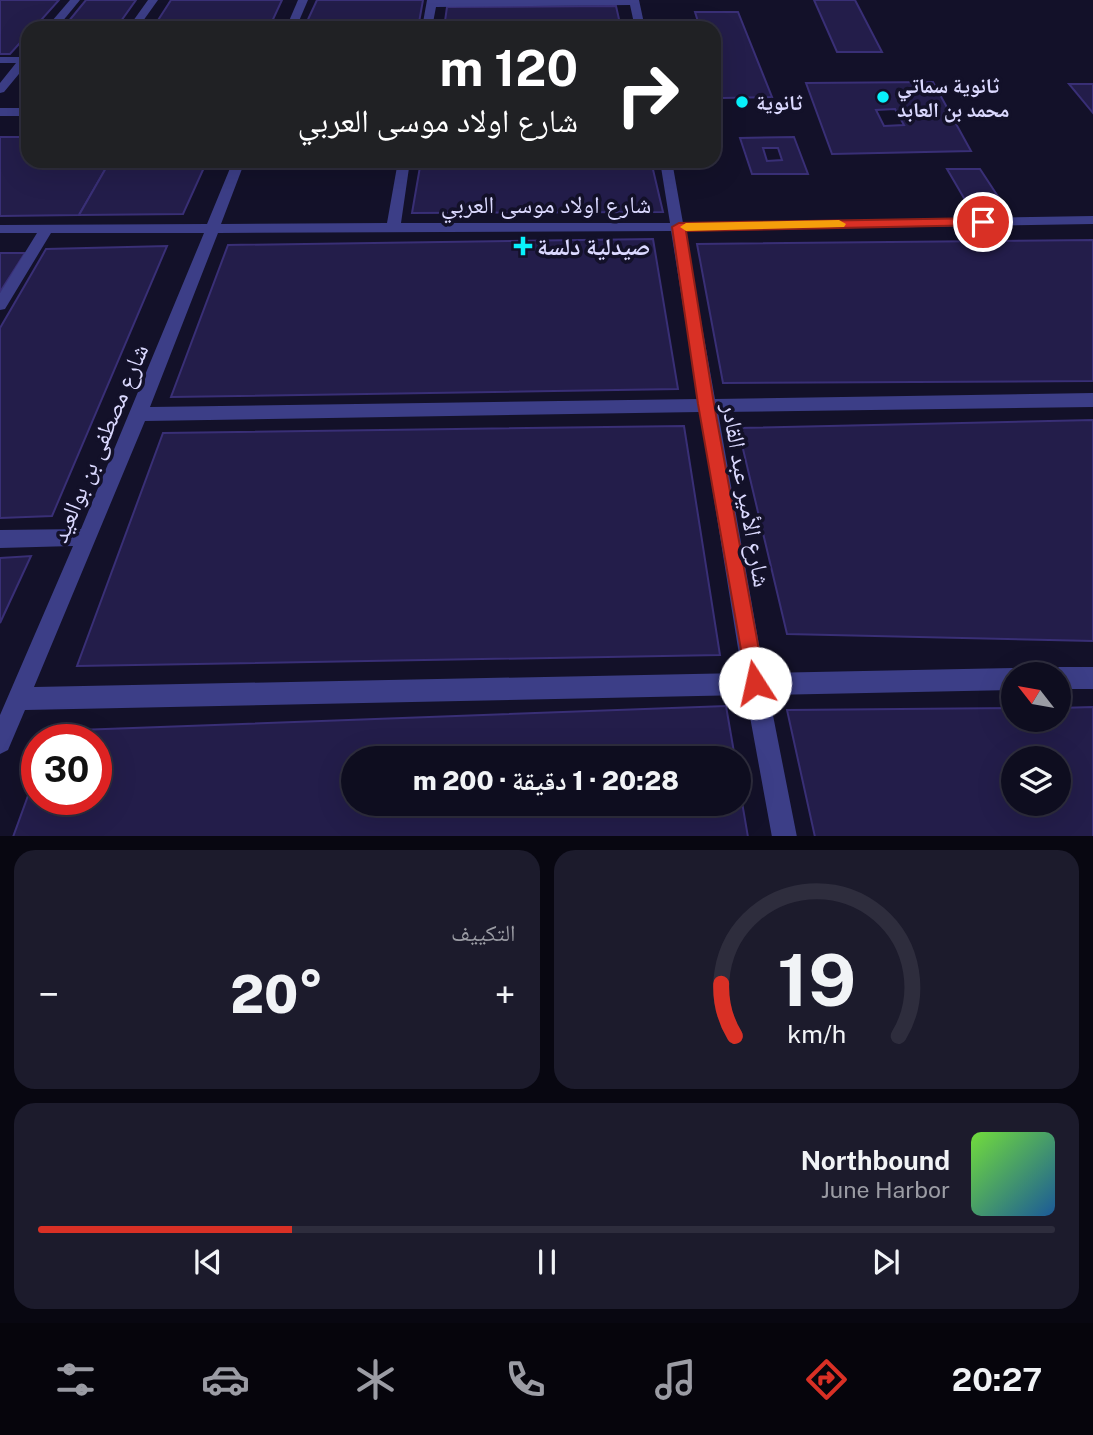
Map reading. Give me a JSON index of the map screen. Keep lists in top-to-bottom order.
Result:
{
  "streets": {
    "street": ["شارع اولاد موسى العربي", "شارع مصطفى بن بوالعيد", "شارع الأمير عبد القادر"]
  },
  "crossings": [
    ["شارع اولاد موسى العربي", "شارع مصطفى بن بوالعيد"],
    ["شارع اولاد موسى العربي", "شارع الأمير عبد القادر"]
  ],
  "places": {
    "other": ["ثانوية سماتي محمد بن العابد", "ثانوية"],
    "health": ["صيدلية دلسة"]
  },
  "north": "top left",
  "page": {
    "turn": ["120 m", "شارع اولاد موسى العربي"],
    "limit": "30",
    "trip": "20:28 · 1 دقيقة · 200 m",
    "tile": "التكييف",
    "heat": ["−", "20°", "+"],
    "song": ["Northbound", "June Harbor"],
    "tabs": "20:27",
    "gauge": ["19", "km/h"]
  }
}
